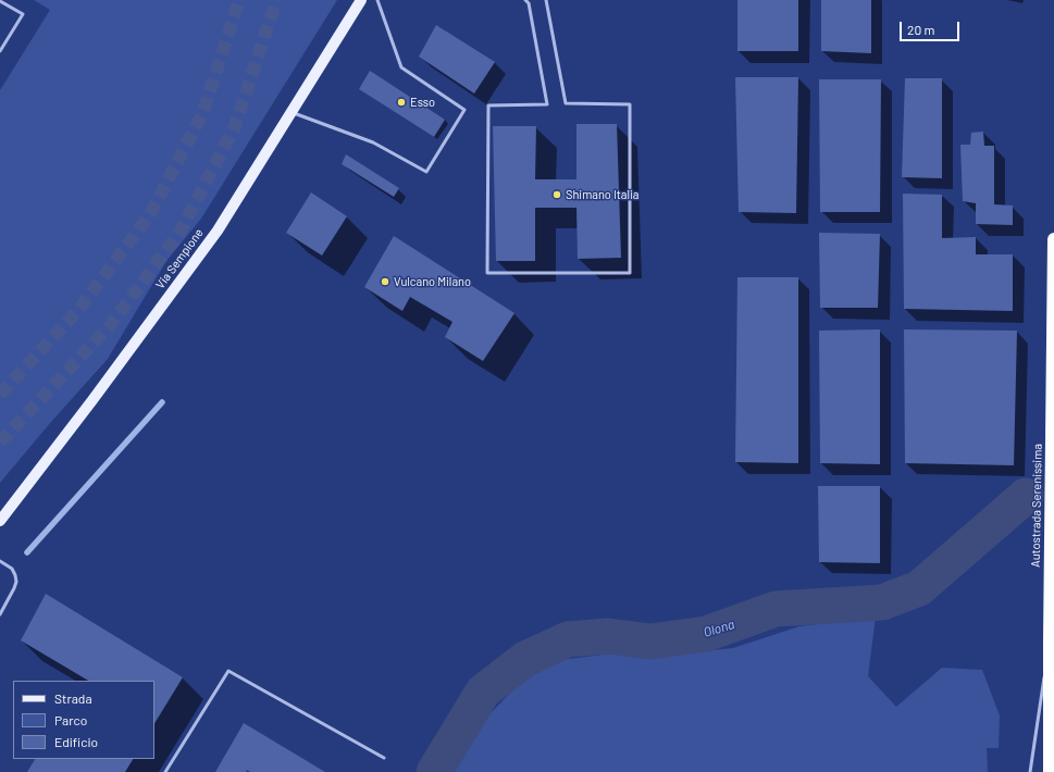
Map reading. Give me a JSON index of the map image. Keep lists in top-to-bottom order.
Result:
{
  "streets": {
    "highway": ["Autostrada Serenissima"],
    "main road": ["Via Sempione"]
  },
  "water": ["Olona"],
  "places": ["Esso", "Shimano Italia", "Vulcano Milano"],
  "legend": ["Strada", "Parco", "Edificio"],
  "scale_bar": "20 m"
}
